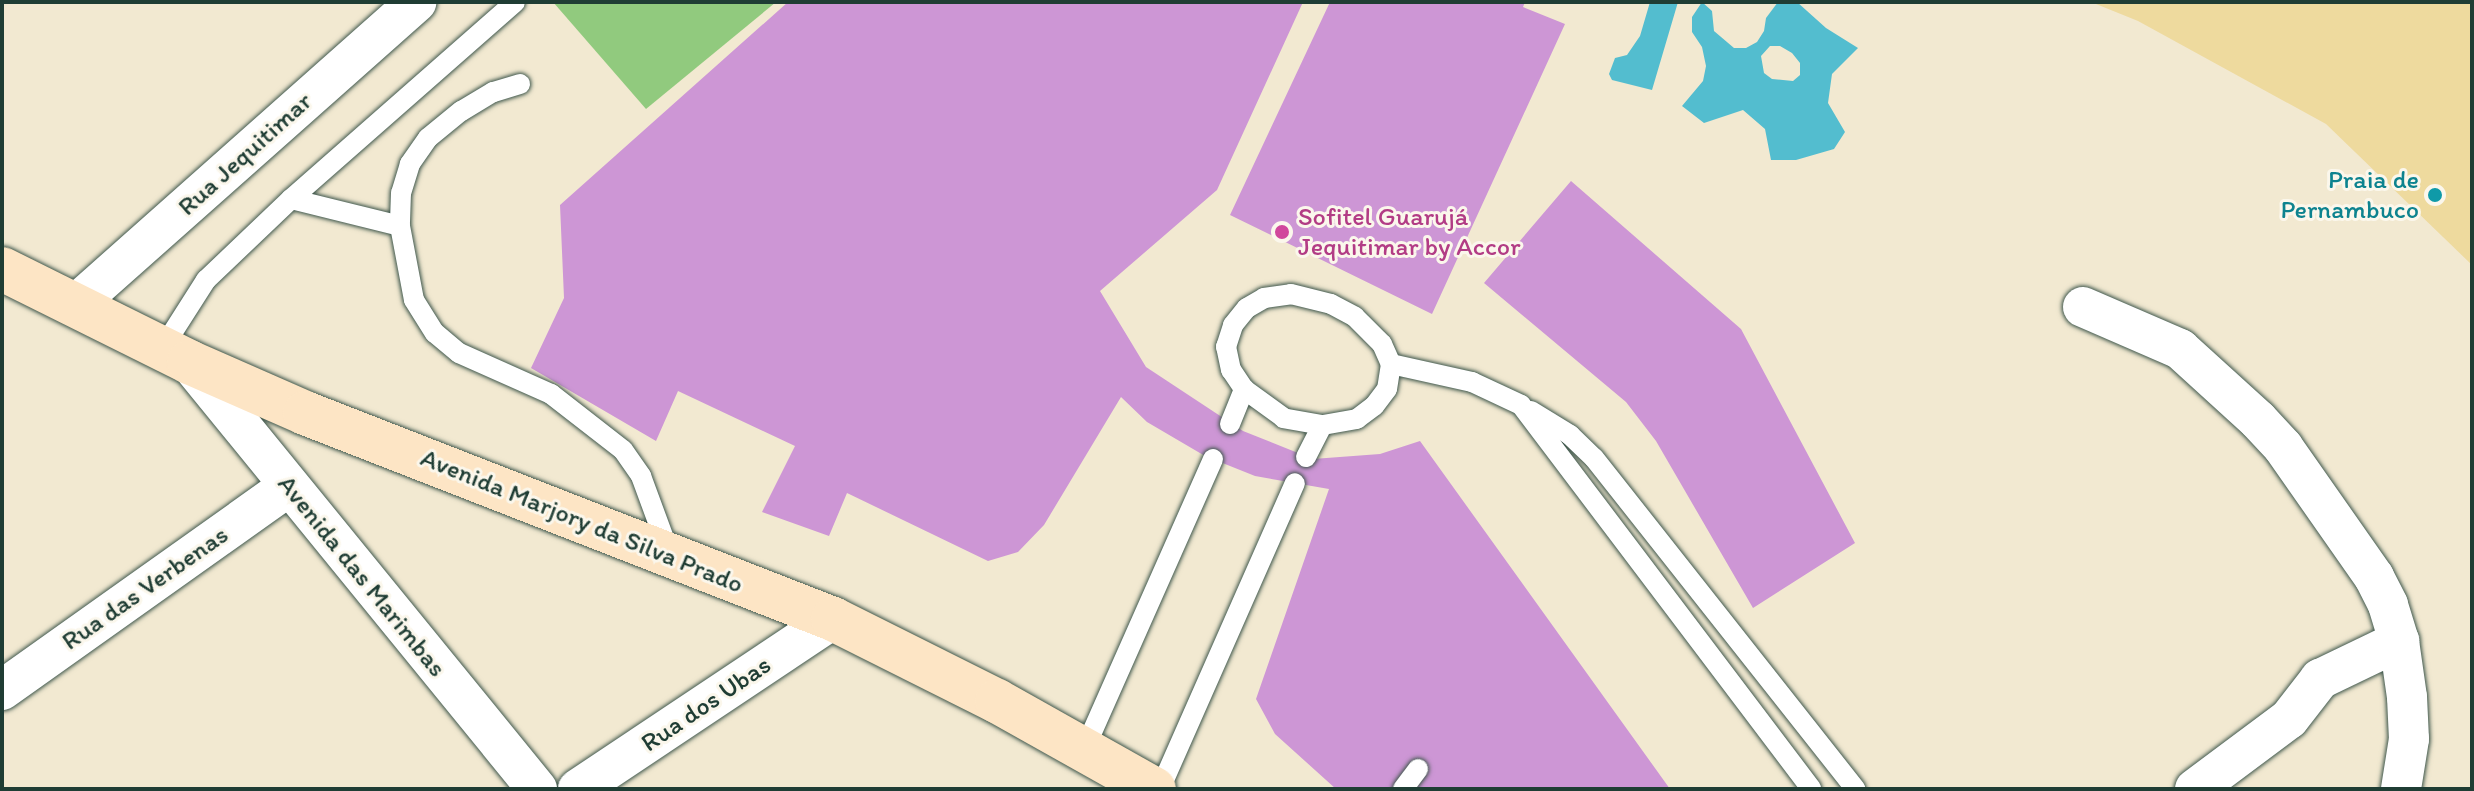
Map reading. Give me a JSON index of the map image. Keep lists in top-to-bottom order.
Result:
{
  "streets": {
    "main road": ["Avenida Marjory da Silva Prado"],
    "street": [
      "Rua Jequitimar",
      "Avenida das Marimbas",
      "Rua das Verbenas",
      "Rua dos Ubas"
    ]
  },
  "crossings": [
    ["Rua Jequitimar", "Avenida Marjory da Silva Prado"],
    ["Avenida Marjory da Silva Prado", "Avenida das Marimbas"],
    ["Avenida Marjory da Silva Prado", "Rua dos Ubas"],
    ["Avenida das Marimbas", "Rua das Verbenas"]
  ],
  "places": ["Praia de Pernambuco", "Sofitel Guarujá Jequitimar by Accor"]
}
